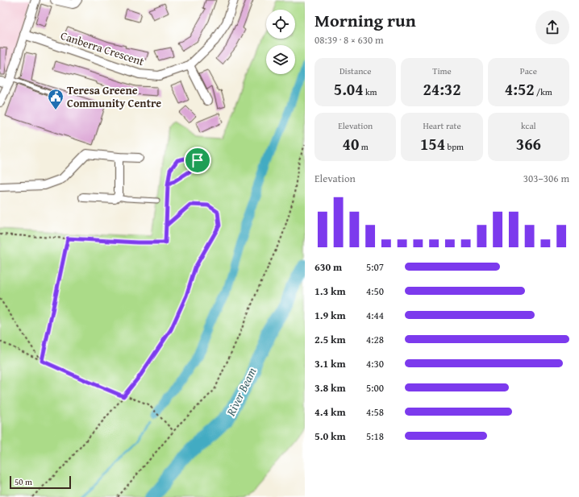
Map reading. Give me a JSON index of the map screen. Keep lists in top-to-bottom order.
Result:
{
  "streets": {
    "street": ["Canberra Crescent"]
  },
  "water": ["River Beam"],
  "places": {
    "public building": ["Teresa Greene Community Centre"]
  },
  "scale_bar": "50 m",
  "page": {
    "heading": ["Morning run", "08:39 · 8 × 630 m"],
    "stats": [
      ["Distance", "5.04 km"],
      ["Time", "24:32"],
      ["Pace", "4:52 /km"],
      ["Elevation", "40 m"],
      ["Heart rate", "154 bpm"],
      ["kcal", "366"]
    ],
    "chart": ["Elevation", "303–306 m"],
    "list": [
      {
        "name": "630 m",
        "note": "5:07"
      },
      {
        "name": "1.3 km",
        "note": "4:50"
      },
      {
        "name": "1.9 km",
        "note": "4:44"
      },
      {
        "name": "2.5 km",
        "note": "4:28"
      },
      {
        "name": "3.1 km",
        "note": "4:30"
      },
      {
        "name": "3.8 km",
        "note": "5:00"
      },
      {
        "name": "4.4 km",
        "note": "4:58"
      },
      {
        "name": "5.0 km",
        "note": "5:18"
      }
    ],
    "scale": "50 m"
  }
}
